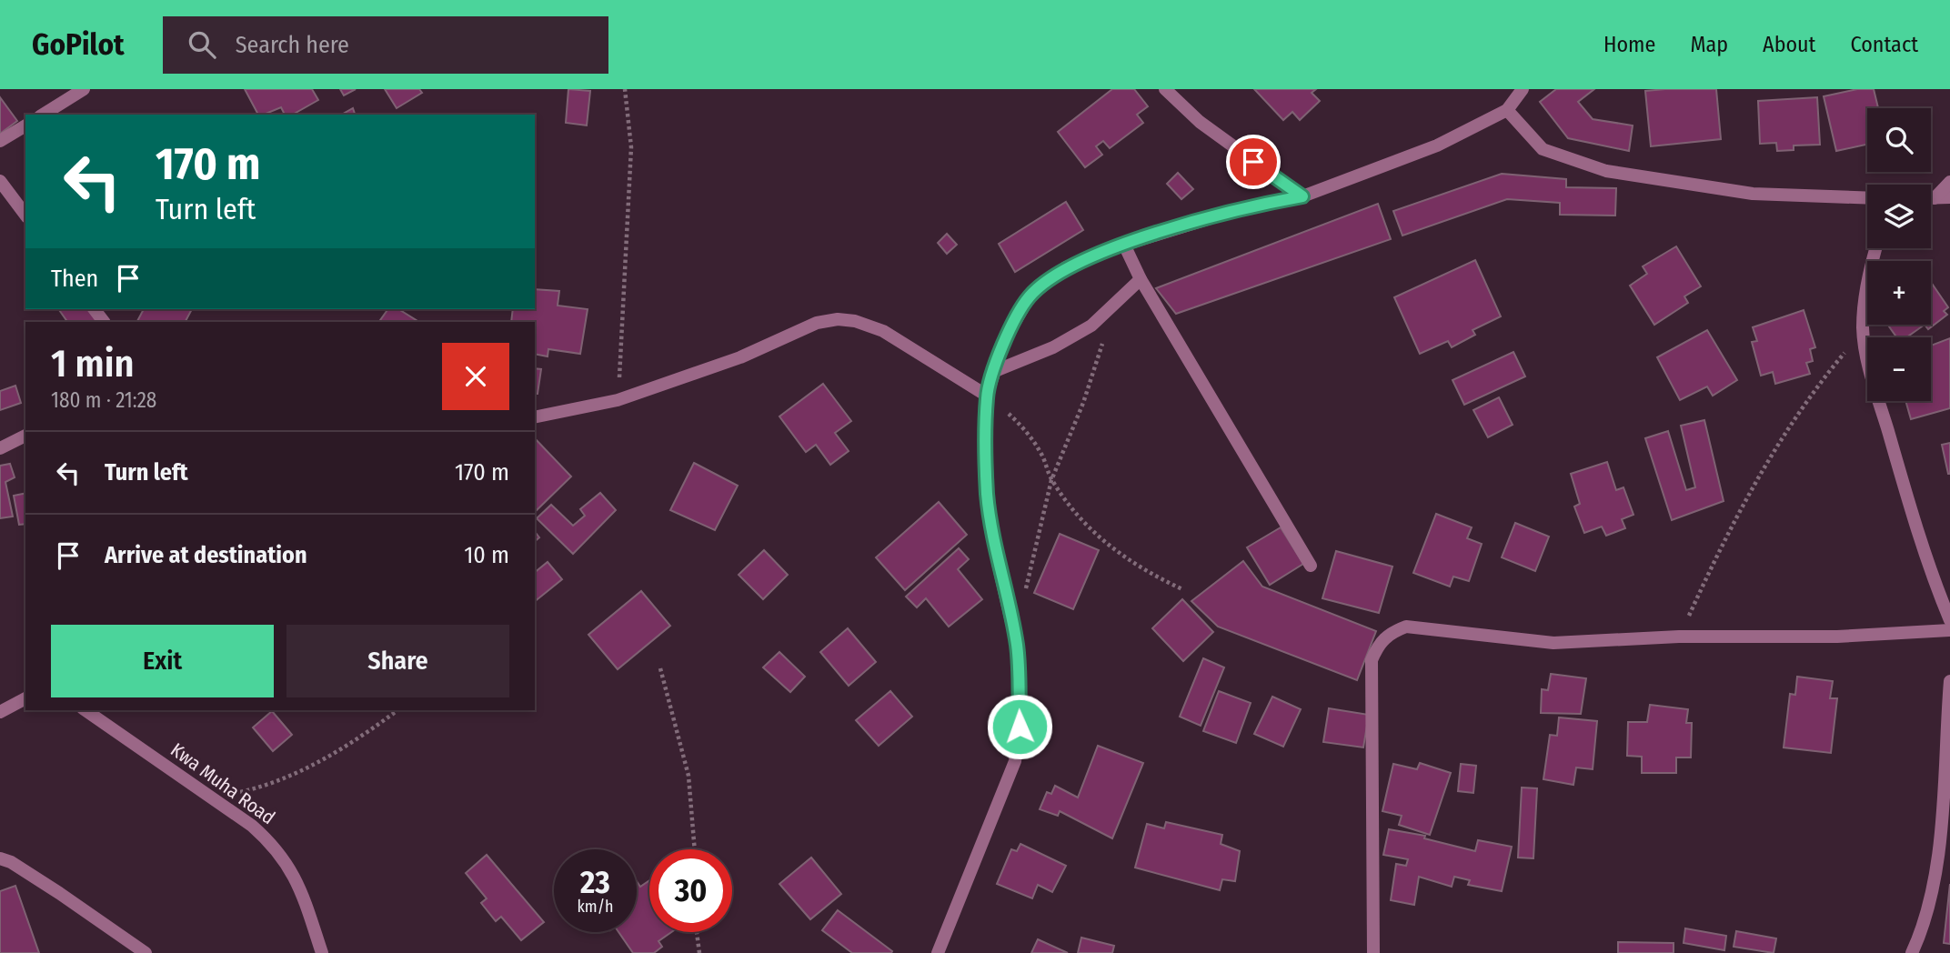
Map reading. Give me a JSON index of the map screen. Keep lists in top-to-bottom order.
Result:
{
  "streets": {
    "street": ["Kwa Muha Road"]
  },
  "page": {
    "header": "GoPilot",
    "search": "Search here",
    "nav": [
      "Home",
      "Map",
      "About",
      "Contact"
    ],
    "map_buttons": ["+", "−"],
    "turn": ["170 m", "Turn left"],
    "then": "Then",
    "heading": ["1 min", "180 m · 21:28"],
    "list": [
      {
        "name": "Turn left",
        "value": "170 m"
      },
      {
        "name": "Arrive at destination",
        "value": "10 m"
      }
    ],
    "buttons": ["Exit", "Share"],
    "speed": "23 km/h",
    "limit": "30"
  }
}
